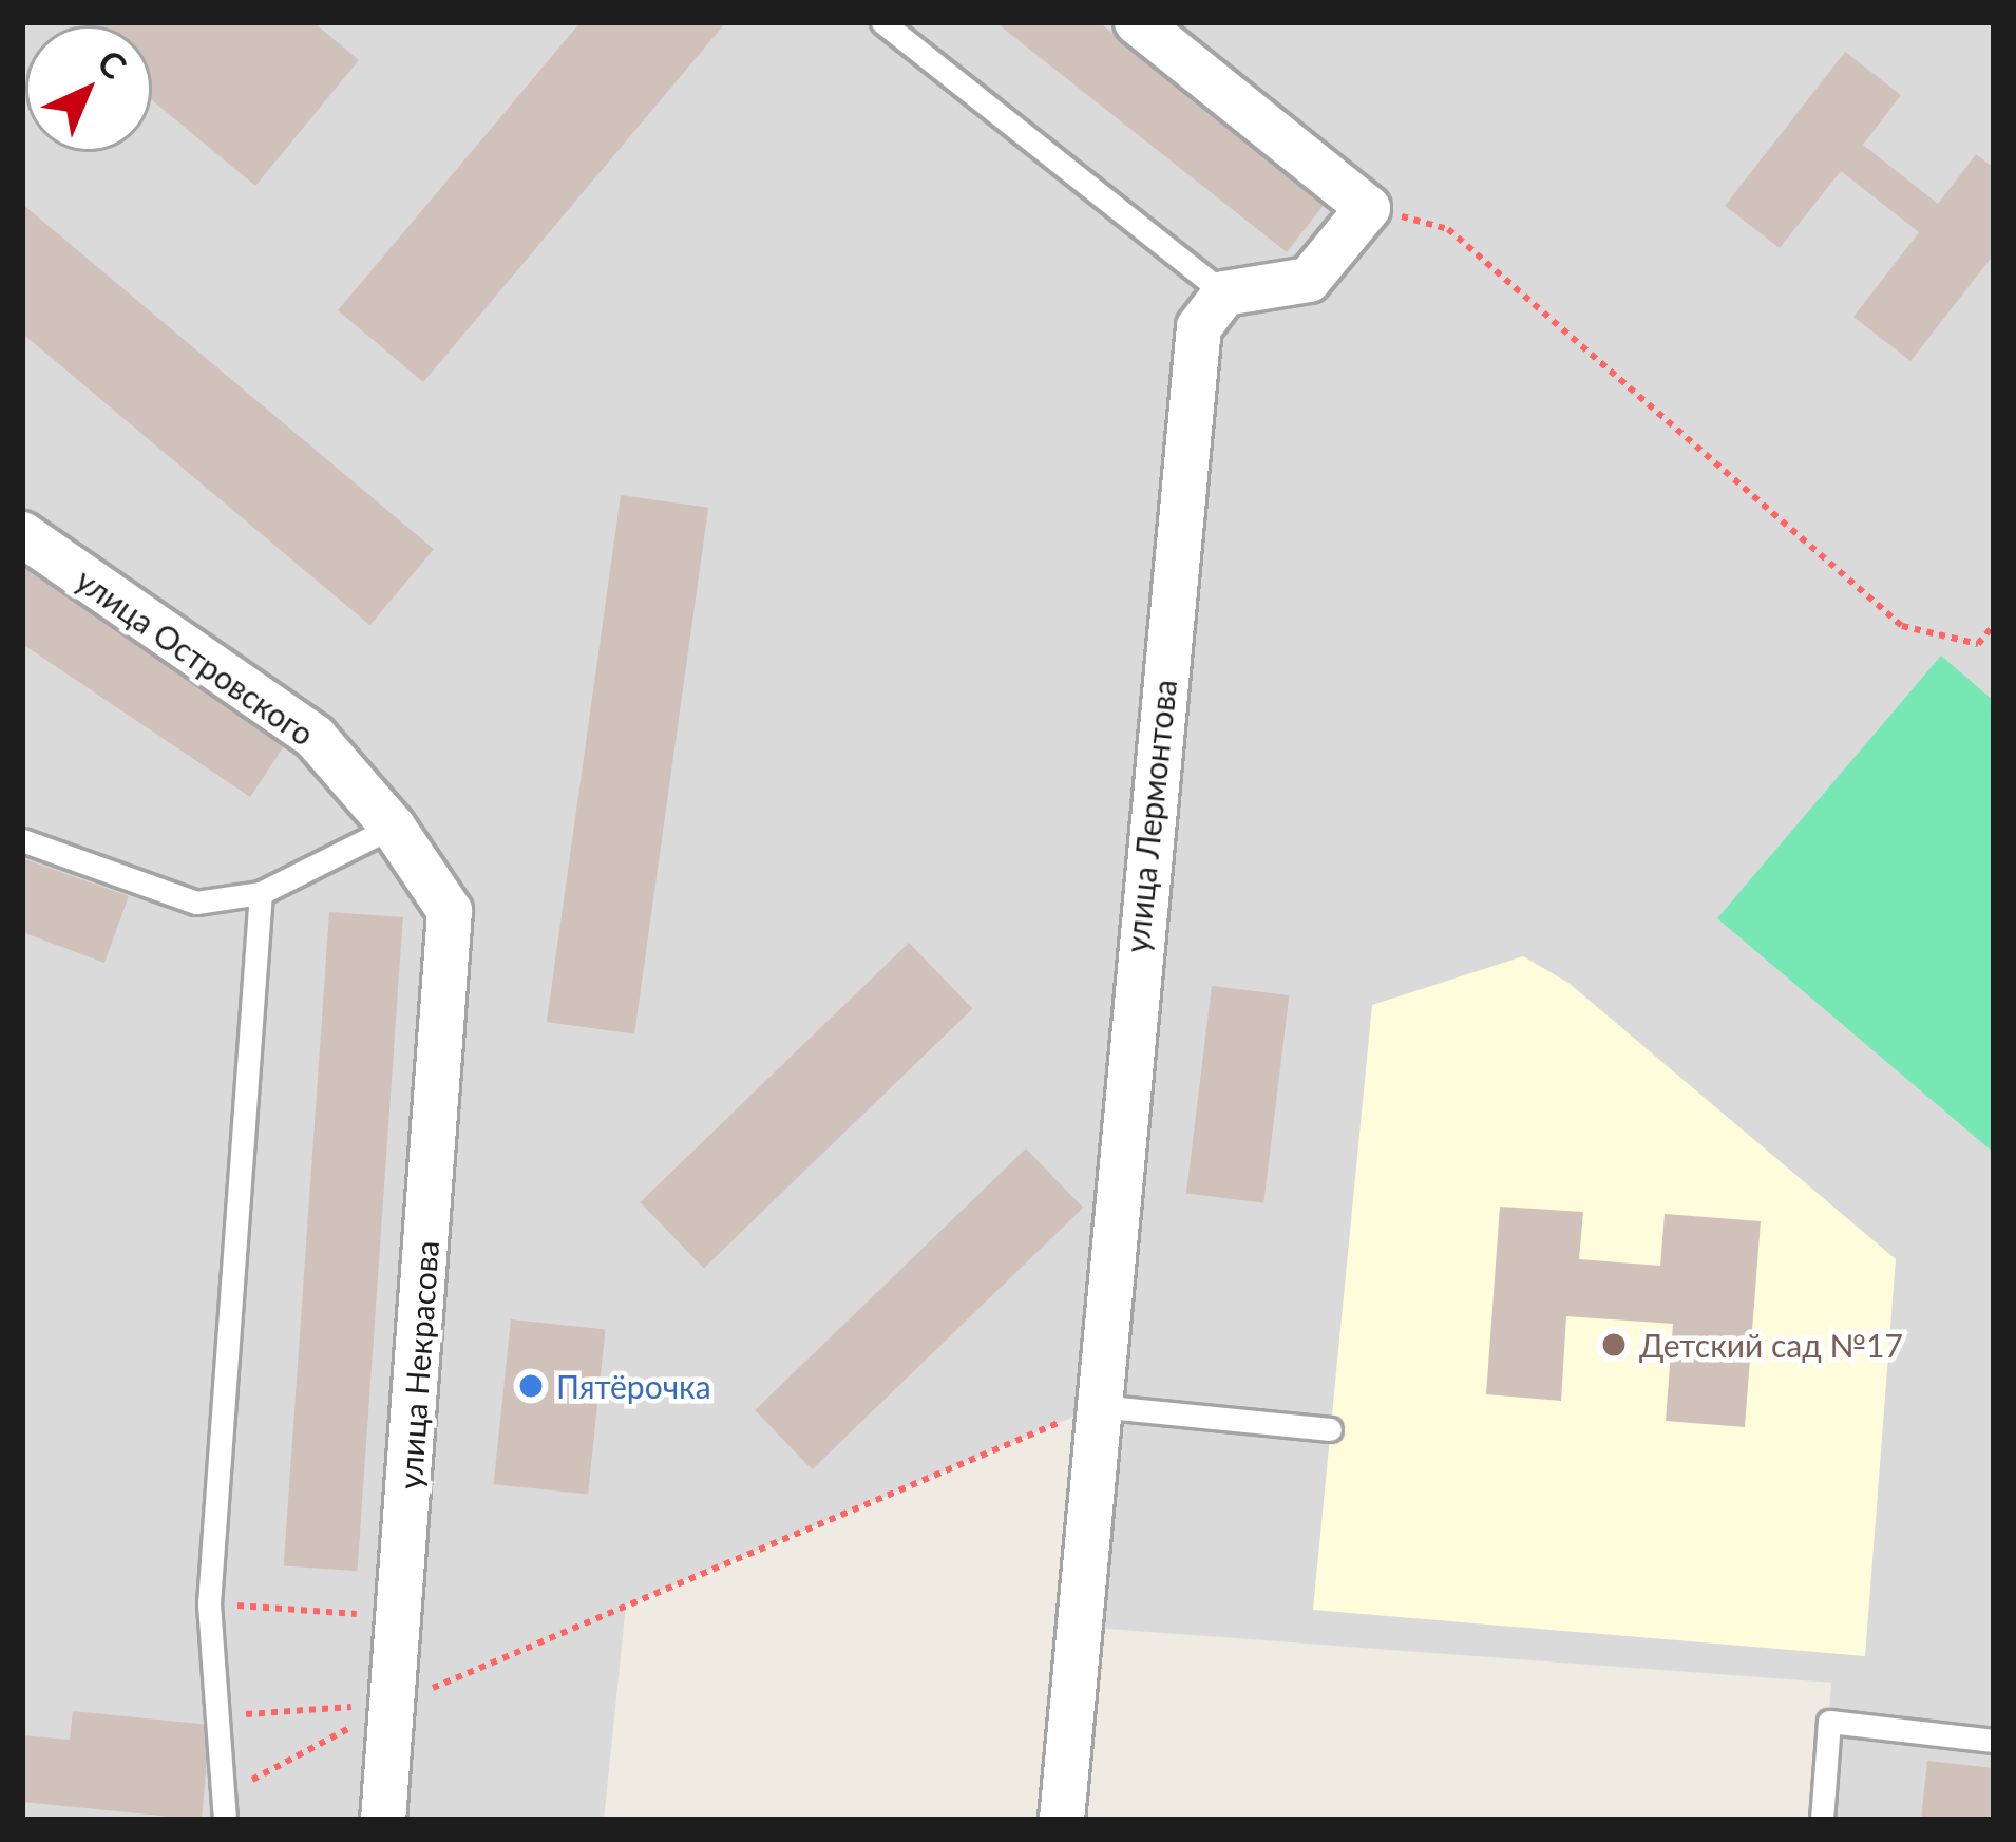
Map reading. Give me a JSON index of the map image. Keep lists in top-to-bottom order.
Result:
{
  "streets": {
    "street": ["улица Островского", "улица Лермонтова", "улица Некрасова"]
  },
  "crossings": [
    ["улица Островского", "улица Некрасова"]
  ],
  "places": ["Детский сад №17", "Пятёрочка"],
  "north": "top right"
}
